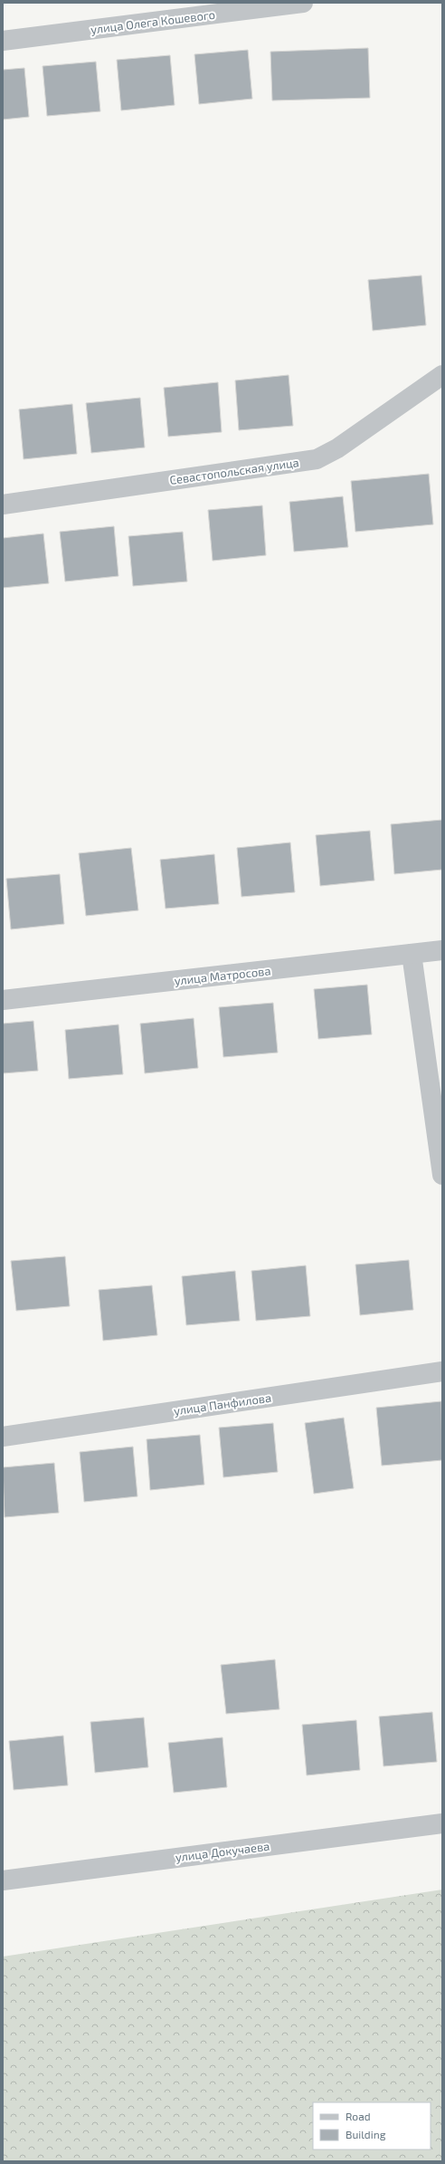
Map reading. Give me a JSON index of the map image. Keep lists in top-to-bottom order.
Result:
{
  "streets": {
    "street": [
      "улица Олега Кошевого",
      "Севастопольская улица",
      "улица Матросова",
      "улица Панфилова",
      "улица Докучаева"
    ]
  },
  "legend": ["Road", "Building"]
}
